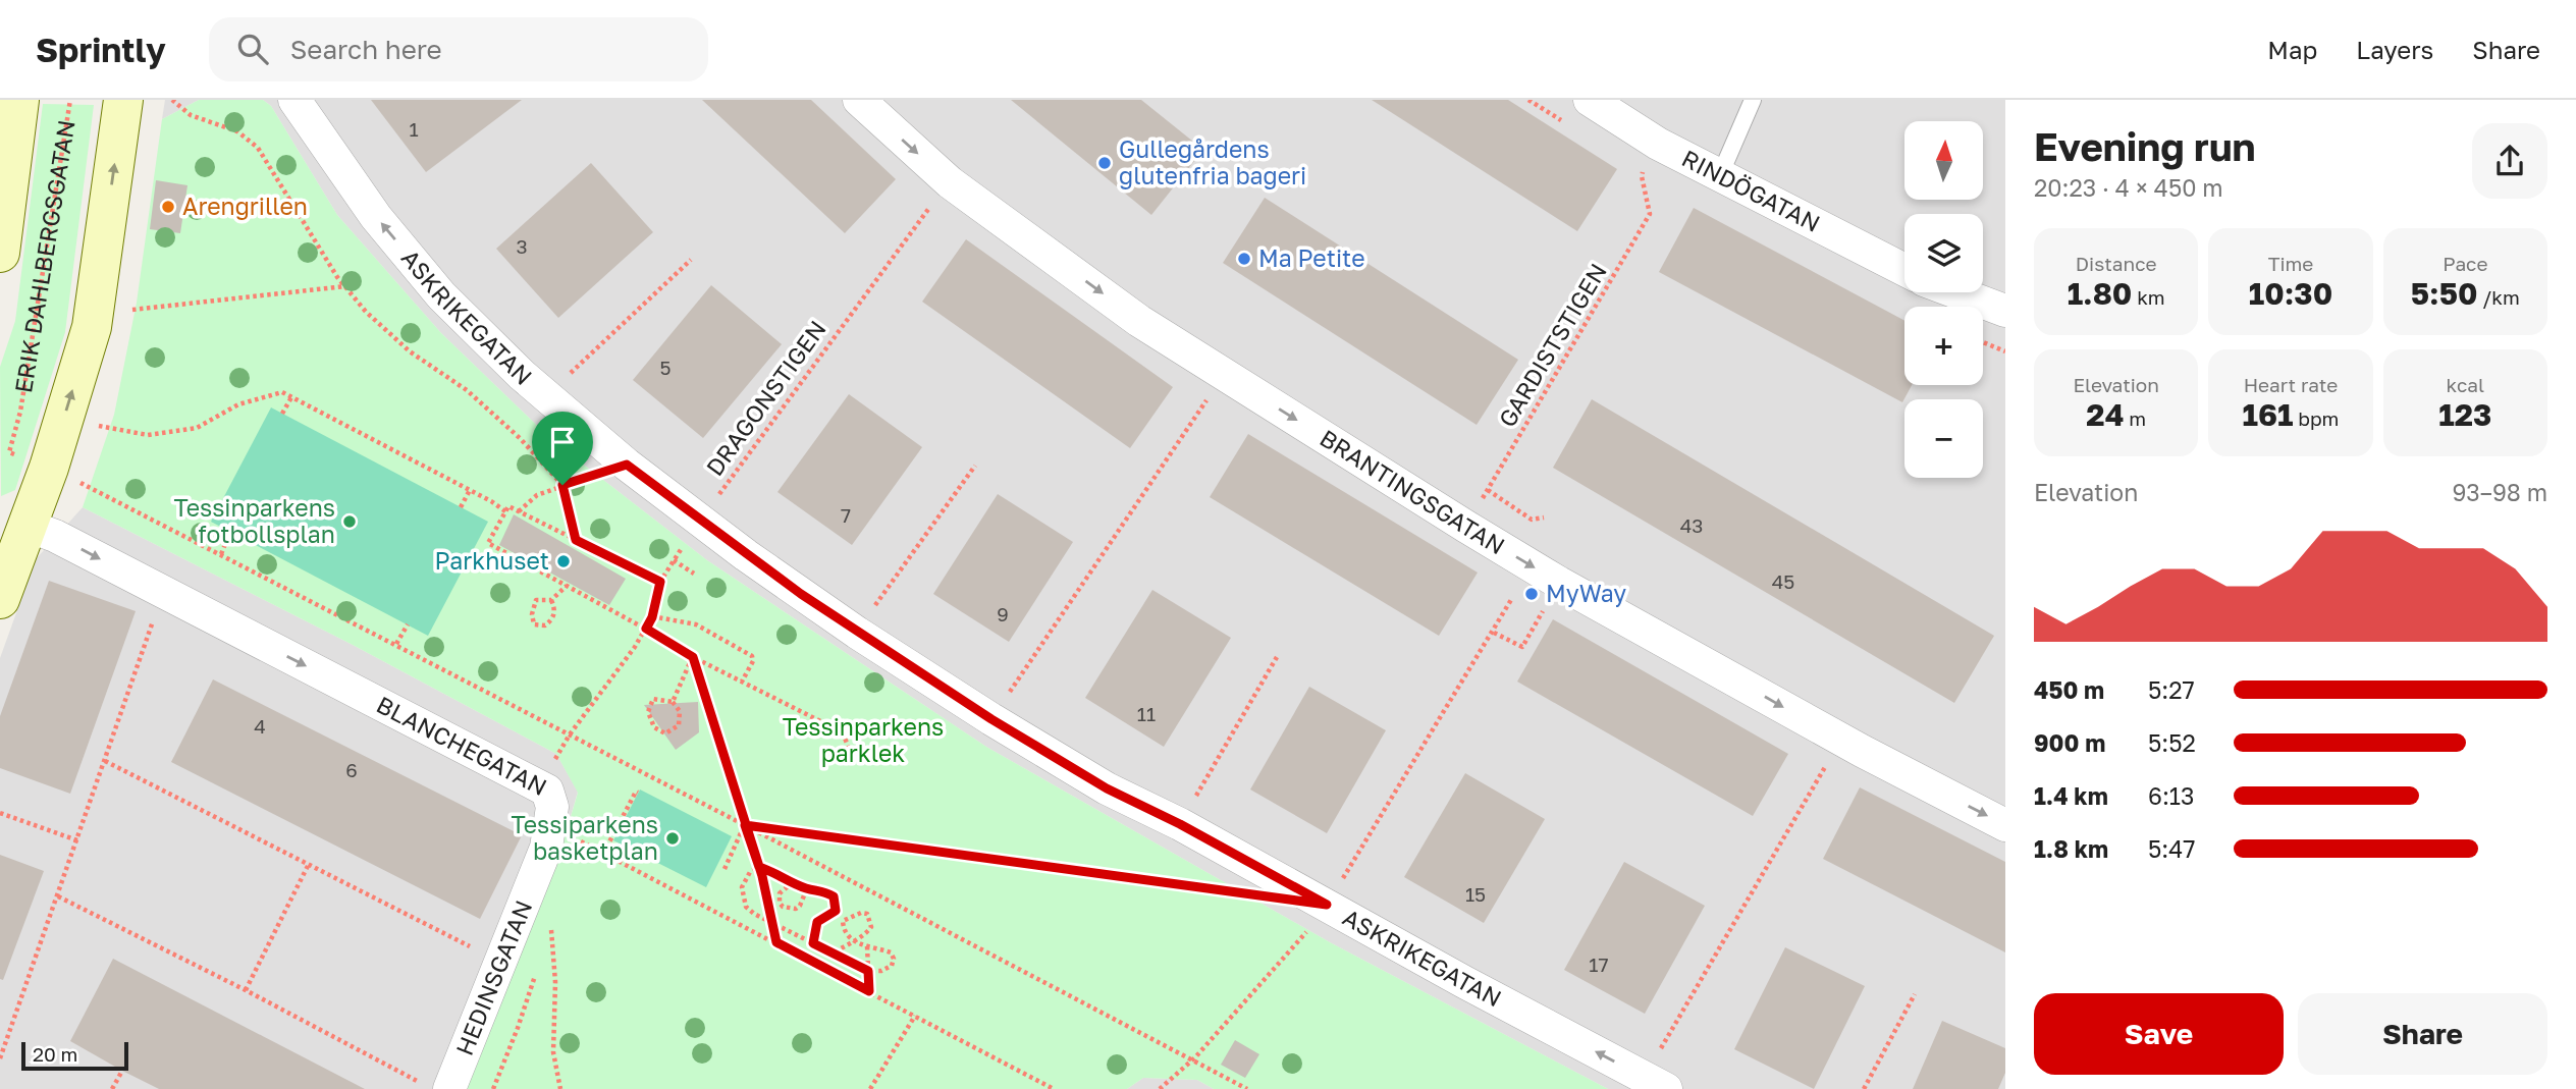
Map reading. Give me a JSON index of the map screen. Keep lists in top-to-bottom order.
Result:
{
  "streets": {
    "street": [
      "RINDÖGATAN",
      "ERIK DAHLBERGSGATAN",
      "ASKRIKEGATAN",
      "BRANTINGSGATAN",
      "BLANCHEGATAN",
      "HEDINSGATAN"
    ],
    "path": ["GARDISTSTIGEN", "DRAGONSTIGEN"]
  },
  "crossings": [
    ["ERIK DAHLBERGSGATAN", "BLANCHEGATAN"],
    ["ASKRIKEGATAN", "DRAGONSTIGEN"],
    ["GARDISTSTIGEN", "BRANTINGSGATAN"],
    ["BLANCHEGATAN", "HEDINSGATAN"]
  ],
  "one_way": ["ASKRIKEGATAN", "BRANTINGSGATAN", "BLANCHEGATAN"],
  "parks": ["Tessinparkens parklek"],
  "places": [
    "Gullegårdens glutenfria bageri",
    "Arengrillen",
    "Ma Petite",
    "Tessinparkens fotbollsplan",
    "Parkhuset",
    "MyWay",
    "Tessiparkens basketplan"
  ],
  "house_numbers": [
    "1",
    "3",
    "5",
    "7",
    "43",
    "45",
    "9",
    "11",
    "4",
    "6",
    "15",
    "17"
  ],
  "scale_bar": "20 m",
  "north": "top",
  "page": {
    "header": "Sprintly",
    "search": "Search here",
    "nav": ["Map", "Layers", "Share"],
    "heading": ["Evening run", "20:23 · 4 × 450 m"],
    "map_buttons": ["+", "−"],
    "stats": [
      ["Distance", "1.80 km"],
      ["Time", "10:30"],
      ["Pace", "5:50 /km"],
      ["Elevation", "24 m"],
      ["Heart rate", "161 bpm"],
      ["kcal", "123"]
    ],
    "chart": ["Elevation", "93–98 m"],
    "list": [
      {
        "name": "450 m",
        "note": "5:27"
      },
      {
        "name": "900 m",
        "note": "5:52"
      },
      {
        "name": "1.4 km",
        "note": "6:13"
      },
      {
        "name": "1.8 km",
        "note": "5:47"
      }
    ],
    "buttons": ["Save", "Share"],
    "scale": "20 m"
  }
}
